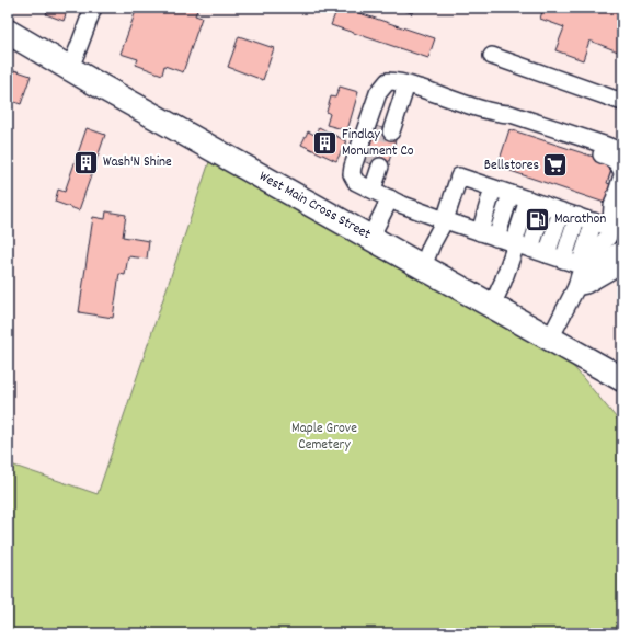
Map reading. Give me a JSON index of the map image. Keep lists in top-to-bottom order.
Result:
{
  "streets": {
    "highway": ["West Main Cross Street"]
  },
  "parks": ["Maple Grove Cemetery"],
  "places": {
    "building": ["Findlay Monument Co", "Wash'N Shine"],
    "supermarket": ["Bellstores"],
    "fuel station": ["Marathon"]
  }
}
